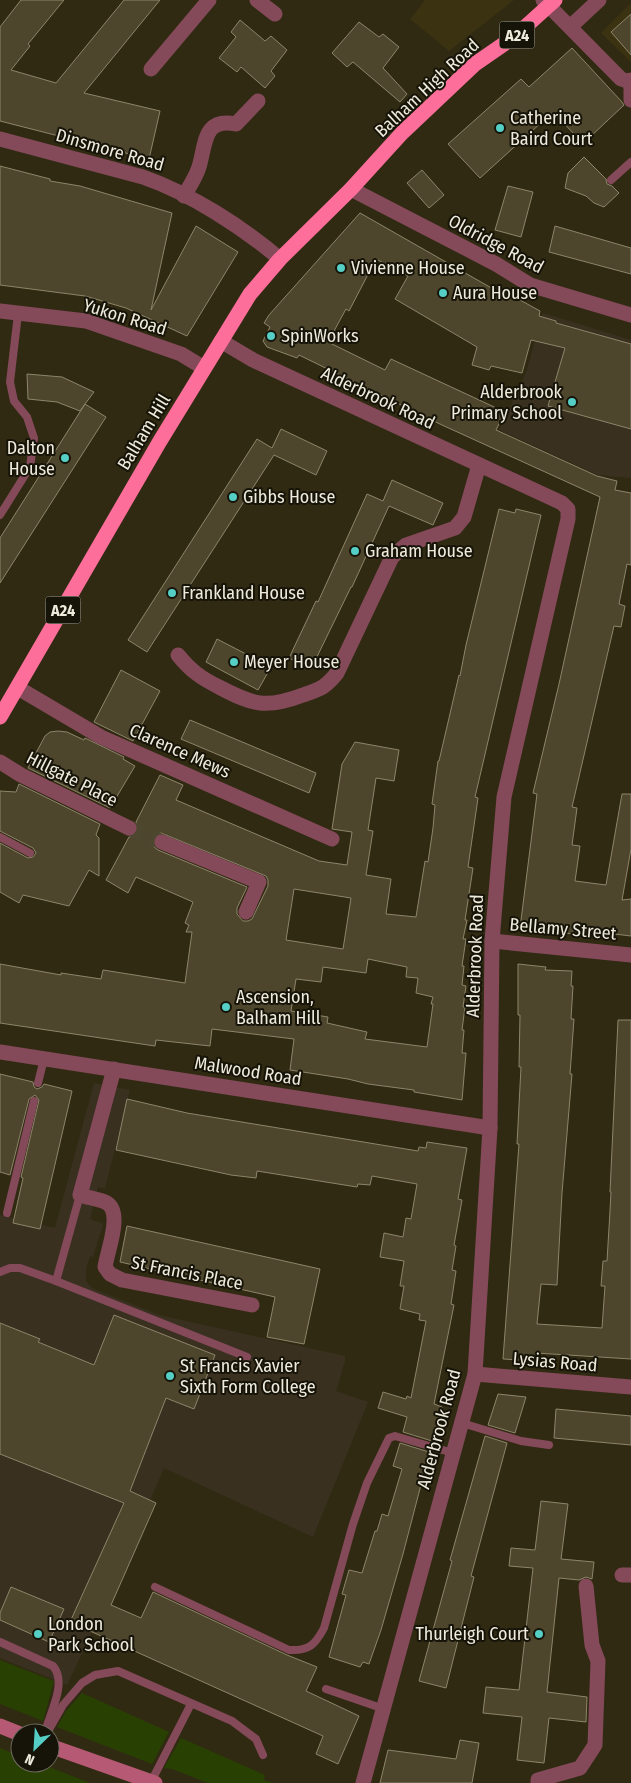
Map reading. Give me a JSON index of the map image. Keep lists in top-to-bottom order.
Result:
{
  "streets": {
    "highway": ["A24", "Balham High Road", "Balham Hill"],
    "street": [
      "Dinsmore Road",
      "Oldridge Road",
      "Yukon Road",
      "Alderbrook Road",
      "Clarence Mews",
      "Hillgate Place",
      "Bellamy Street",
      "Malwood Road",
      "St Francis Place",
      "Lysias Road"
    ]
  },
  "crossings": [
    ["Balham High Road", "Oldridge Road"],
    ["Balham High Road", "Balham Hill"],
    ["Dinsmore Road", "Balham Hill"],
    ["Oldridge Road", "Balham Hill"],
    ["Yukon Road", "Balham Hill"],
    ["Alderbrook Road", "Balham Hill"],
    ["Alderbrook Road", "Bellamy Street"],
    ["Alderbrook Road", "Malwood Road"],
    ["Alderbrook Road", "Lysias Road"],
    ["Balham Hill", "Clarence Mews"]
  ],
  "places": [
    "Catherine Baird Court",
    "Vivienne House",
    "Aura House",
    "SpinWorks",
    "Alderbrook Primary School",
    "Dalton House",
    "Gibbs House",
    "Graham House",
    "Frankland House",
    "Meyer House",
    "Ascension, Balham Hill",
    "St Francis Xavier Sixth Form College",
    "London Park School",
    "Thurleigh Court"
  ],
  "north": "bottom left"
}
